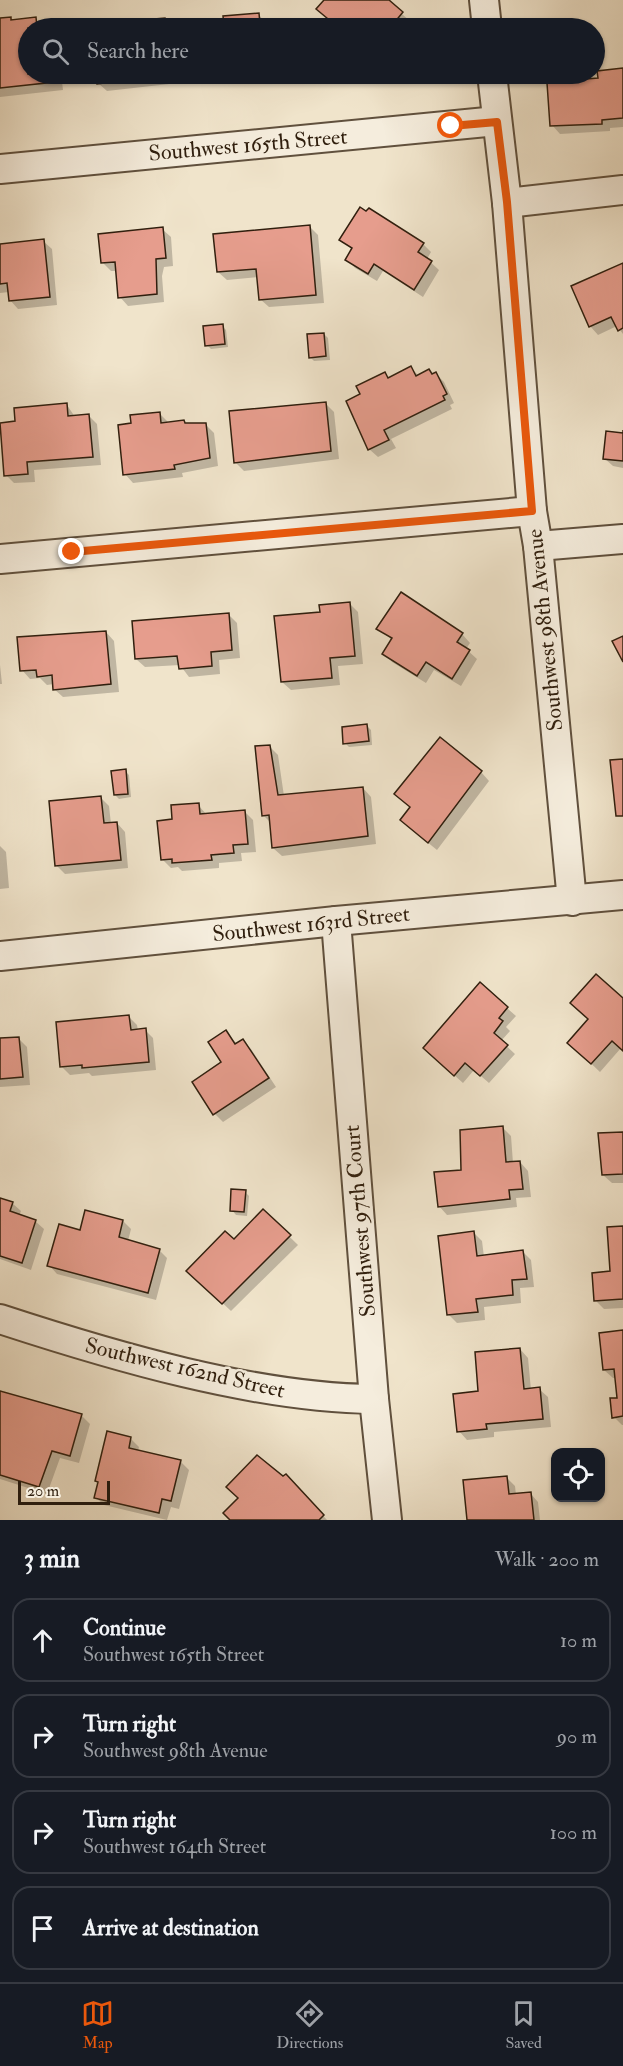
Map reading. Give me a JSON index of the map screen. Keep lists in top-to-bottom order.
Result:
{
  "streets": {
    "street": [
      "Southwest 165th Street",
      "Southwest 98th Avenue",
      "Southwest 163rd Street",
      "Southwest 97th Court",
      "Southwest 162nd Street"
    ]
  },
  "crossings": [
    ["Southwest 165th Street", "Southwest 98th Avenue"],
    ["Southwest 98th Avenue", "Southwest 163rd Street"],
    ["Southwest 163rd Street", "Southwest 97th Court"],
    ["Southwest 97th Court", "Southwest 162nd Street"]
  ],
  "scale_bar": "20 m",
  "page": {
    "search": "Search here",
    "scale": "20 m",
    "heading": ["3 min", "Walk · 200 m"],
    "list": [
      ["Continue", "Southwest 165th Street", "10 m"],
      ["Turn right", "Southwest 98th Avenue", "90 m"],
      ["Turn right", "Southwest 164th Street", "100 m"],
      "Arrive at destination"
    ],
    "nav": ["Map", "Directions", "Saved"]
  }
}
